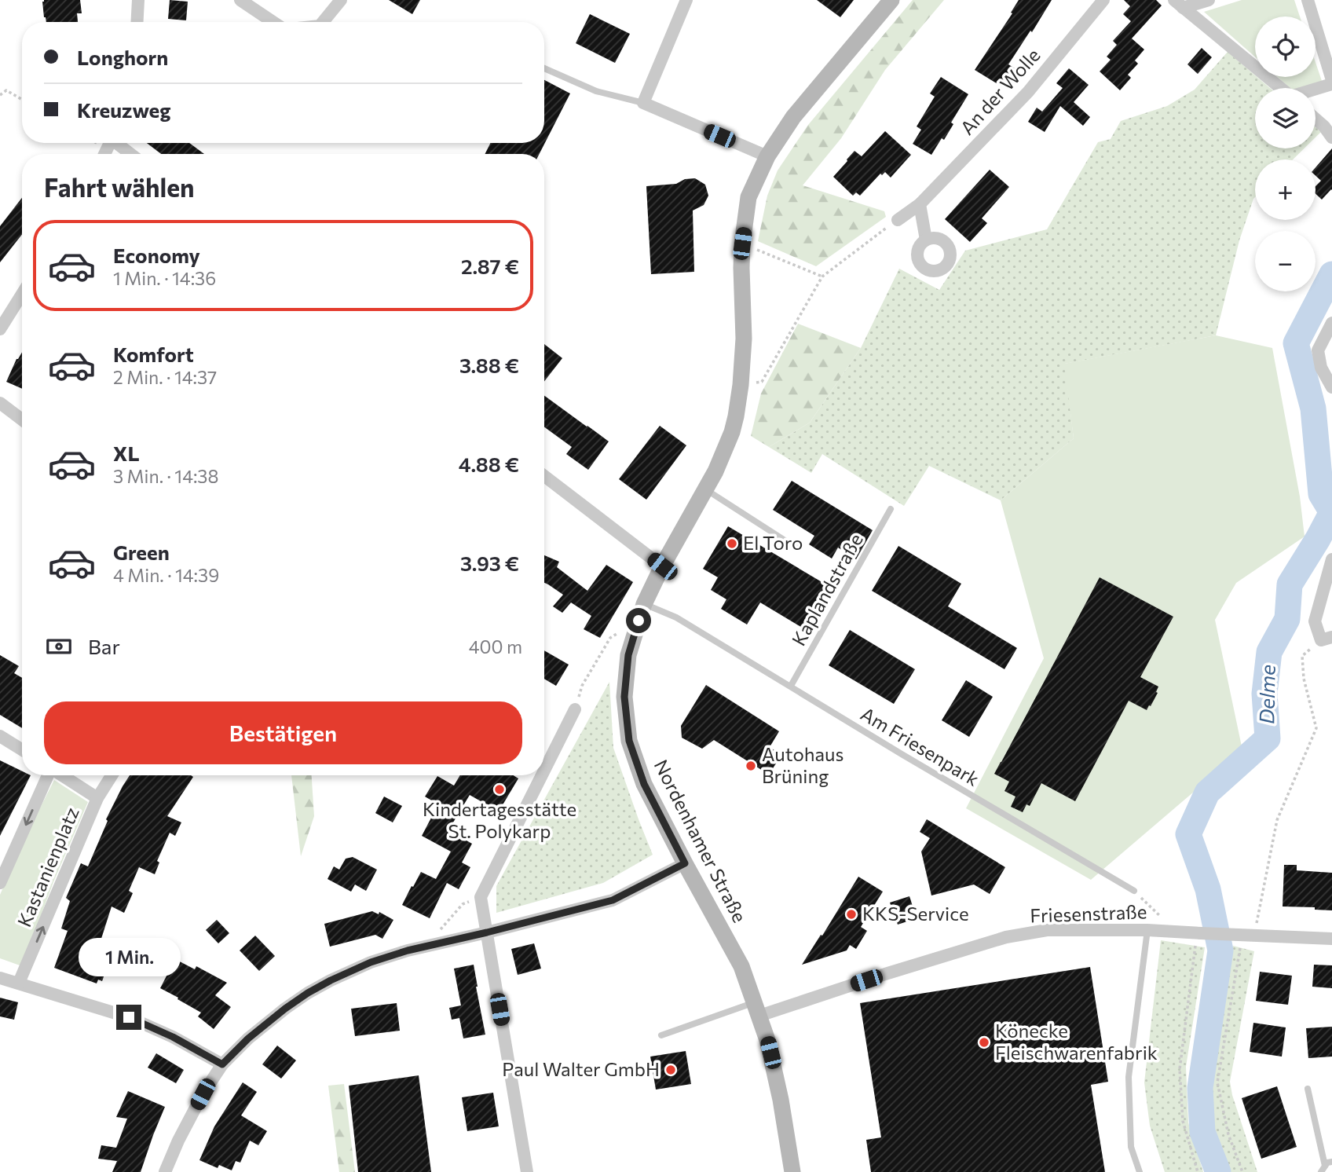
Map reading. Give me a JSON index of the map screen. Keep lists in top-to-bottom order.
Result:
{
  "streets": {
    "street": [
      "An der Wolle",
      "Nordenhamer Straße",
      "Kastanienplatz",
      "Friesenstraße"
    ],
    "lane": ["Kaplandstraße", "Am Friesenpark"]
  },
  "crossings": [
    ["Kaplandstraße", "Am Friesenpark"],
    ["Am Friesenpark", "Nordenhamer Straße"],
    ["Nordenhamer Straße", "Friesenstraße"]
  ],
  "water": ["Delme"],
  "places": [
    "El Toro",
    "Autohaus Brüning",
    "Kindertagesstätte St. Polykarp",
    "KKS-Service",
    "Könecke Fleischwarenfabrik",
    "Paul Walter GmbH"
  ],
  "page": {
    "map_buttons": ["+", "−"],
    "banner": ["Longhorn", "Kreuzweg"],
    "heading": "Fahrt wählen",
    "list": [
      {
        "name": "Economy",
        "note": "1 Min. · 14:36",
        "value": "2.87 €"
      },
      {
        "name": "Komfort",
        "note": "2 Min. · 14:37",
        "value": "3.88 €"
      },
      {
        "name": "XL",
        "note": "3 Min. · 14:38",
        "value": "4.88 €"
      },
      {
        "name": "Green",
        "note": "4 Min. · 14:39",
        "value": "3.93 €"
      }
    ],
    "pay": ["Bar", "400 m"],
    "buttons": "Bestätigen",
    "bubble": "1 Min."
  }
}
